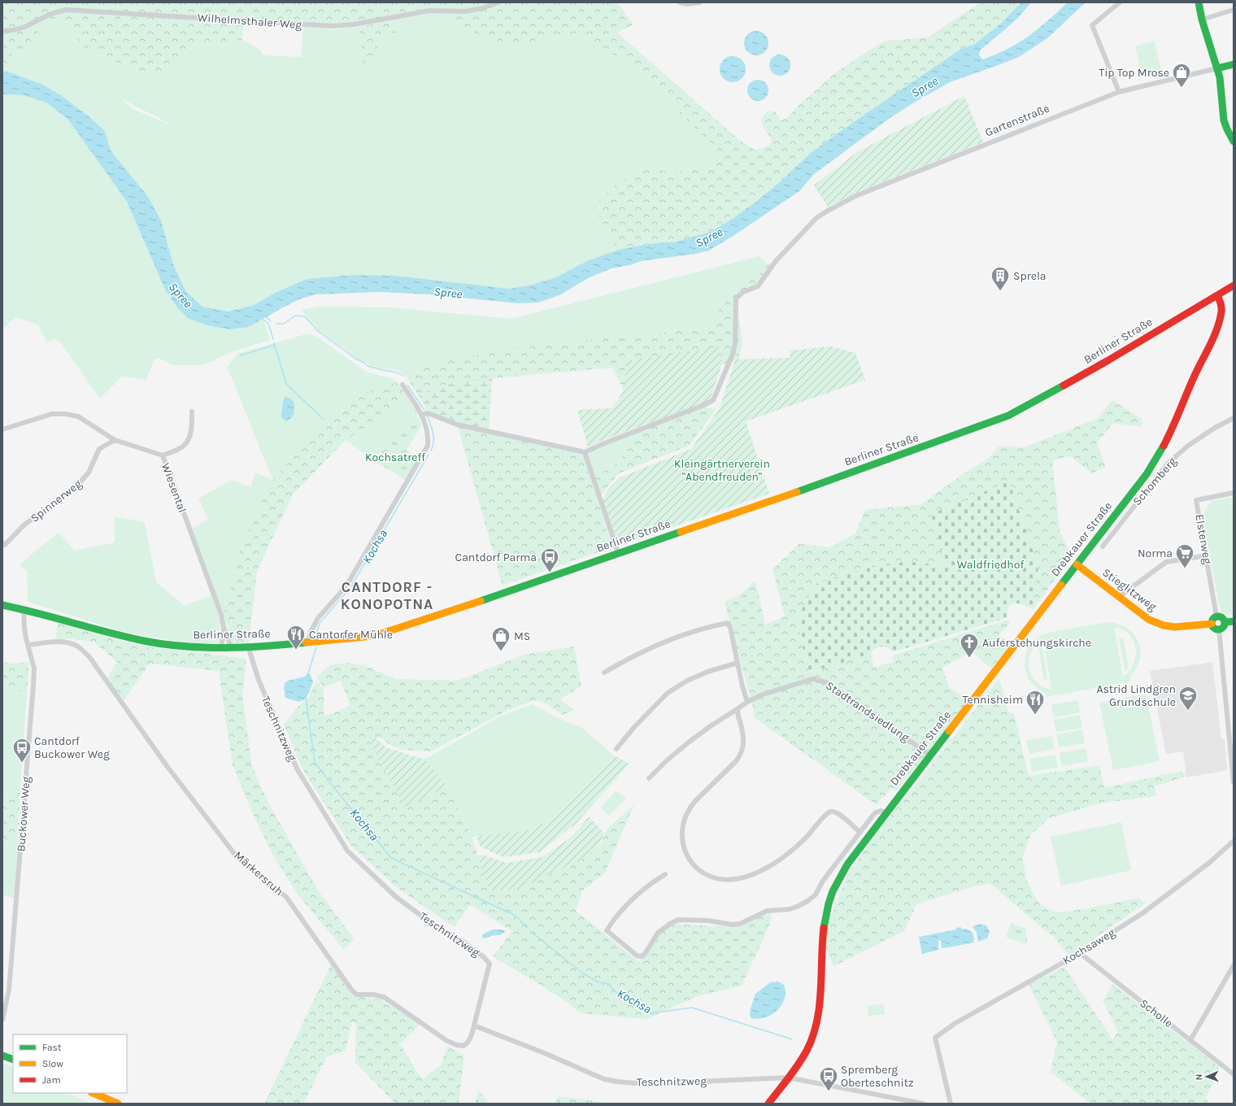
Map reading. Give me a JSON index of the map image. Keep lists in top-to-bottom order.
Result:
{
  "streets": {
    "main road": [
      "Gartenstraße",
      "Berliner Straße",
      "Drebkauer Straße",
      "Stieglitzweg"
    ],
    "street": [
      "Wilhelmsthaler Weg",
      "Schomberg",
      "Wiesental",
      "Spinnerweg",
      "Elsterweg",
      "Stadtrandsiedlung",
      "Teschnitzweg",
      "Buckower Weg",
      "Märkersruh",
      "Kochsaweg",
      "Scholle"
    ]
  },
  "crossings": [
    ["Berliner Straße", "Wiesental"],
    ["Berliner Straße", "Drebkauer Straße"],
    ["Berliner Straße", "Teschnitzweg"],
    ["Berliner Straße", "Buckower Weg"],
    ["Wiesental", "Spinnerweg"],
    ["Drebkauer Straße", "Stieglitzweg"],
    ["Drebkauer Straße", "Stadtrandsiedlung"],
    ["Drebkauer Straße", "Teschnitzweg"],
    ["Elsterweg", "Stieglitzweg"],
    ["Teschnitzweg", "Märkersruh"],
    ["Buckower Weg", "Märkersruh"],
    ["Kochsaweg", "Scholle"]
  ],
  "districts": ["CANTDORF - KONOPOTNA"],
  "water": ["Spree", "Kochsa"],
  "parks": ["Kochsatreff", "Kleingärtnerverein \"Abendfreuden\"", "Waldfriedhof"],
  "places": {
    "shop": ["Tip Top Mrose", "MS"],
    "building": ["Sprela"],
    "supermarket": ["Norma"],
    "bus stop": ["Cantdorf Parma", "Cantdorf Buckower Weg", "Spremberg Oberteschnitz"],
    "restaurant": ["Cantorfer Mühle", "Tennisheim"],
    "church": ["Auferstehungskirche"],
    "school or university": ["Astrid Lindgren Grundschule"]
  },
  "legend": ["Fast", "Slow", "Jam"],
  "north": "left"
}
